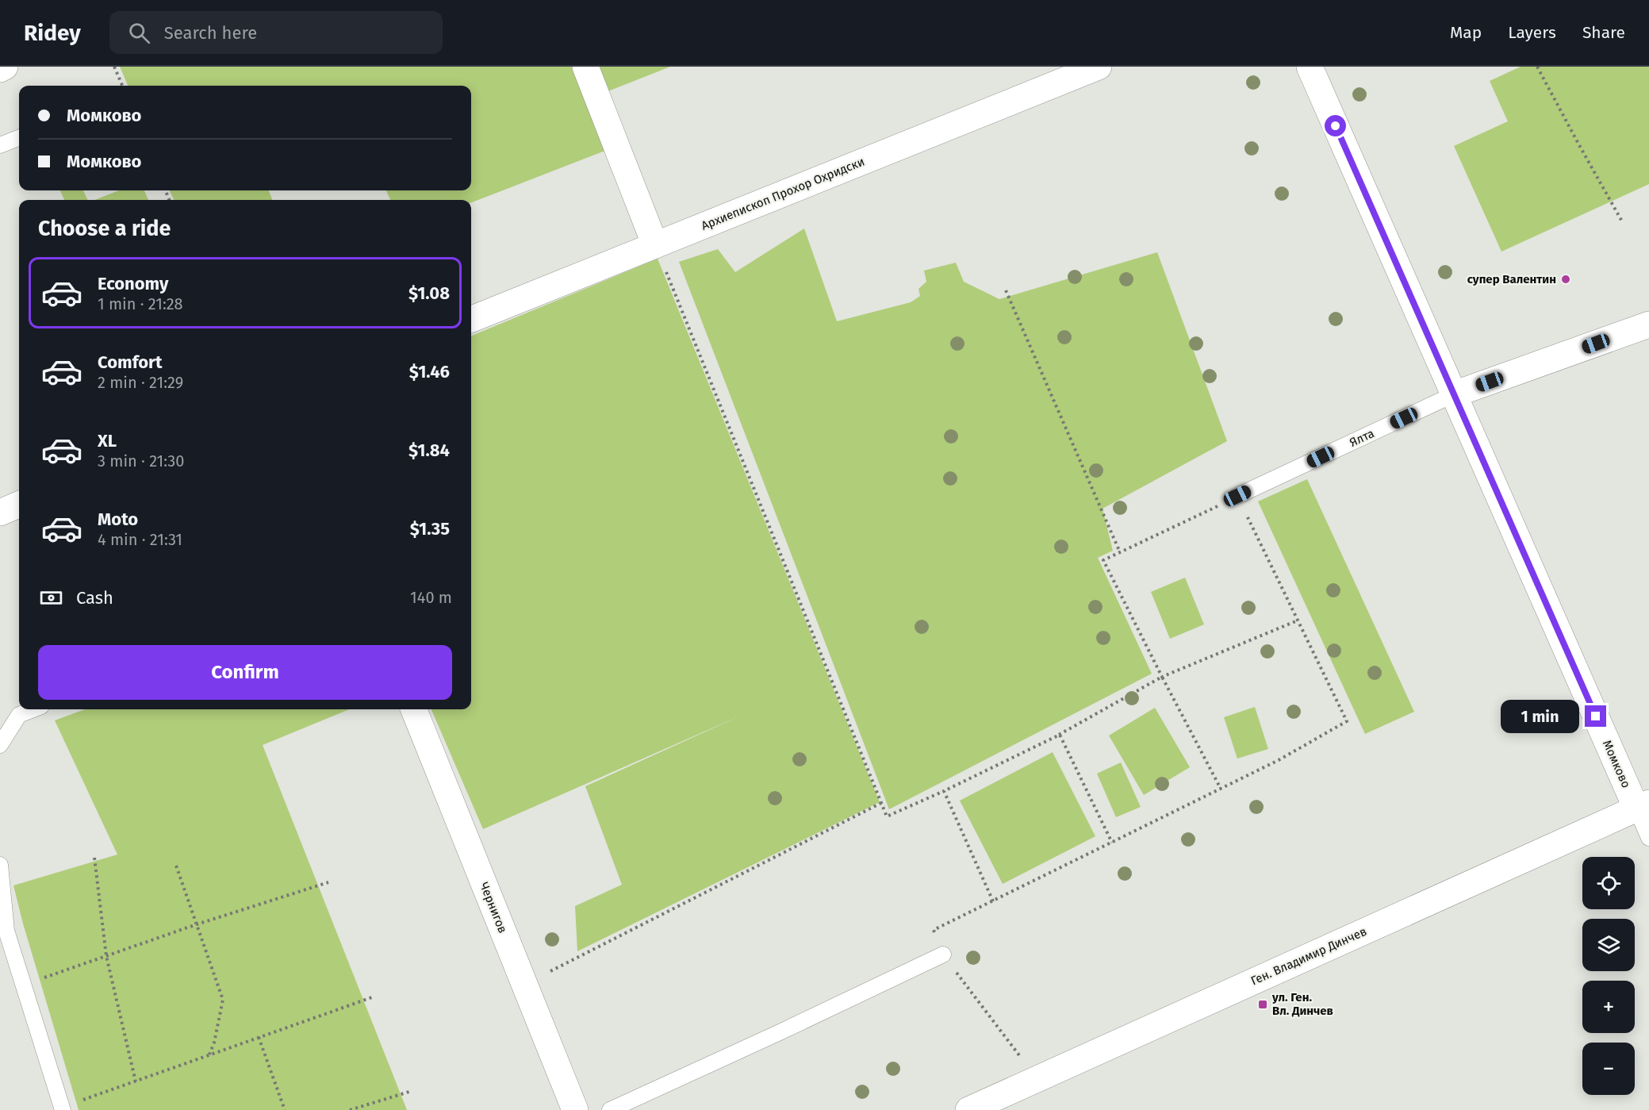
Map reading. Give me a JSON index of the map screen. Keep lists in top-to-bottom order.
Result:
{
  "streets": {
    "street": [
      "Архиепископ Прохор Охридски",
      "Ялта",
      "Момково",
      "Чернигов",
      "Ген. Владимир Динчев"
    ]
  },
  "crossings": [
    ["Ялта", "Момково"],
    ["Момково", "Ген. Владимир Динчев"]
  ],
  "places": {
    "other": ["супер Валентин"],
    "transit": ["ул. Ген. Вл. Динчев"]
  },
  "page": {
    "header": "Ridey",
    "search": "Search here",
    "nav": ["Map", "Layers", "Share"],
    "banner": ["Момково", "Момково"],
    "heading": "Choose a ride",
    "list": [
      {
        "name": "Economy",
        "note": "1 min · 21:28",
        "value": "$1.08"
      },
      {
        "name": "Comfort",
        "note": "2 min · 21:29",
        "value": "$1.46"
      },
      {
        "name": "XL",
        "note": "3 min · 21:30",
        "value": "$1.84"
      },
      {
        "name": "Moto",
        "note": "4 min · 21:31",
        "value": "$1.35"
      }
    ],
    "pay": ["Cash", "140 m"],
    "buttons": "Confirm",
    "bubble": "1 min",
    "map_buttons": ["+", "−"]
  }
}
